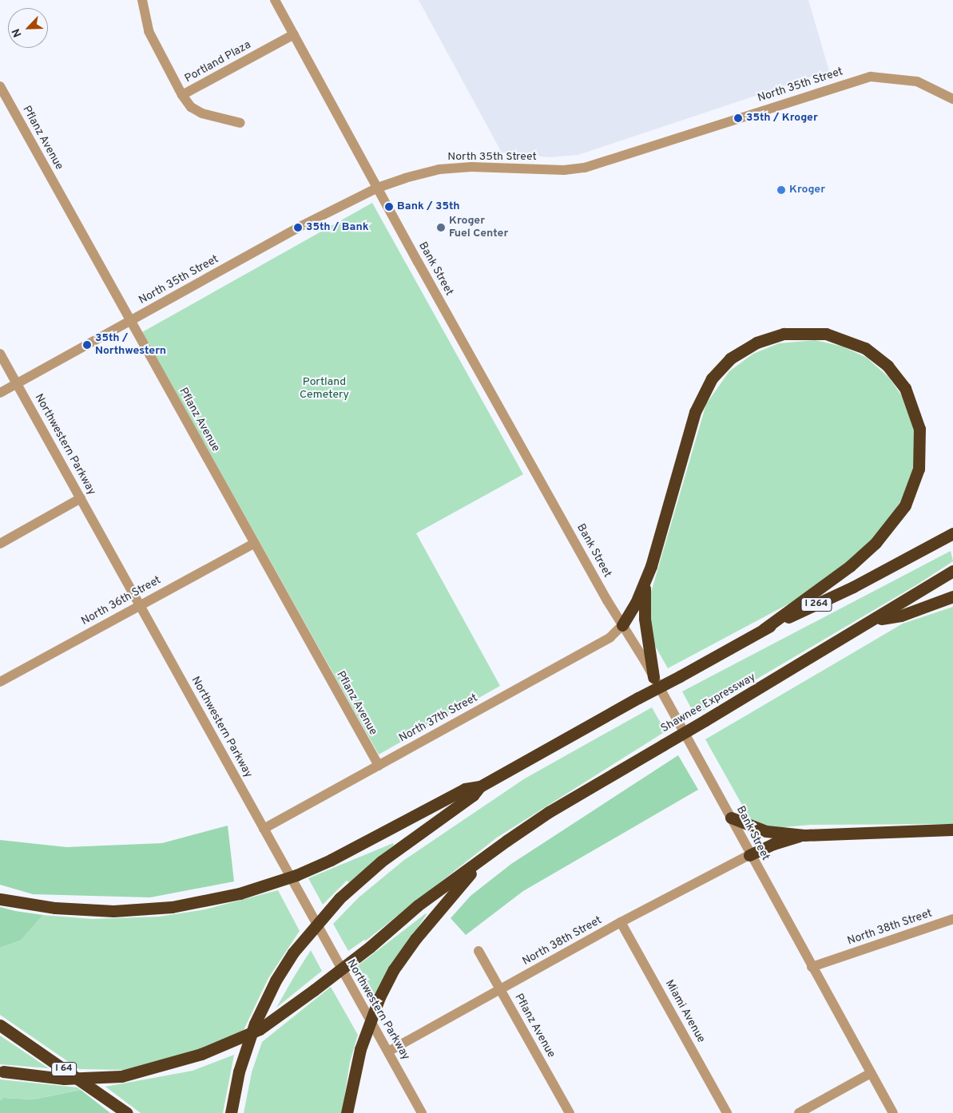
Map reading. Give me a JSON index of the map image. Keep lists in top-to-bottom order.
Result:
{
  "streets": {
    "highway": ["I 264", "Shawnee Expressway", "I 64"],
    "street": [
      "Portland Plaza",
      "North 35th Street",
      "Pflanz Avenue",
      "Bank Street",
      "Northwestern Parkway",
      "North 36th Street",
      "North 37th Street",
      "North 38th Street",
      "Miami Avenue"
    ]
  },
  "crossings": [
    ["Portland Plaza", "Bank Street"],
    ["North 35th Street", "Pflanz Avenue"],
    ["North 35th Street", "Bank Street"],
    ["North 35th Street", "Northwestern Parkway"],
    ["Pflanz Avenue", "North 36th Street"],
    ["Pflanz Avenue", "North 37th Street"],
    ["Pflanz Avenue", "North 38th Street"],
    ["Bank Street", "North 37th Street"],
    ["Bank Street", "North 38th Street"],
    ["Northwestern Parkway", "North 36th Street"],
    ["Northwestern Parkway", "North 37th Street"],
    ["Northwestern Parkway", "North 38th Street"],
    ["North 38th Street", "Miami Avenue"]
  ],
  "parks": ["Portland Cemetery"],
  "places": [
    "35th / Kroger",
    "Kroger",
    "Bank / 35th",
    "35th / Bank",
    "Kroger Fuel Center",
    "35th / Northwestern"
  ],
  "north": "bottom left"
}
